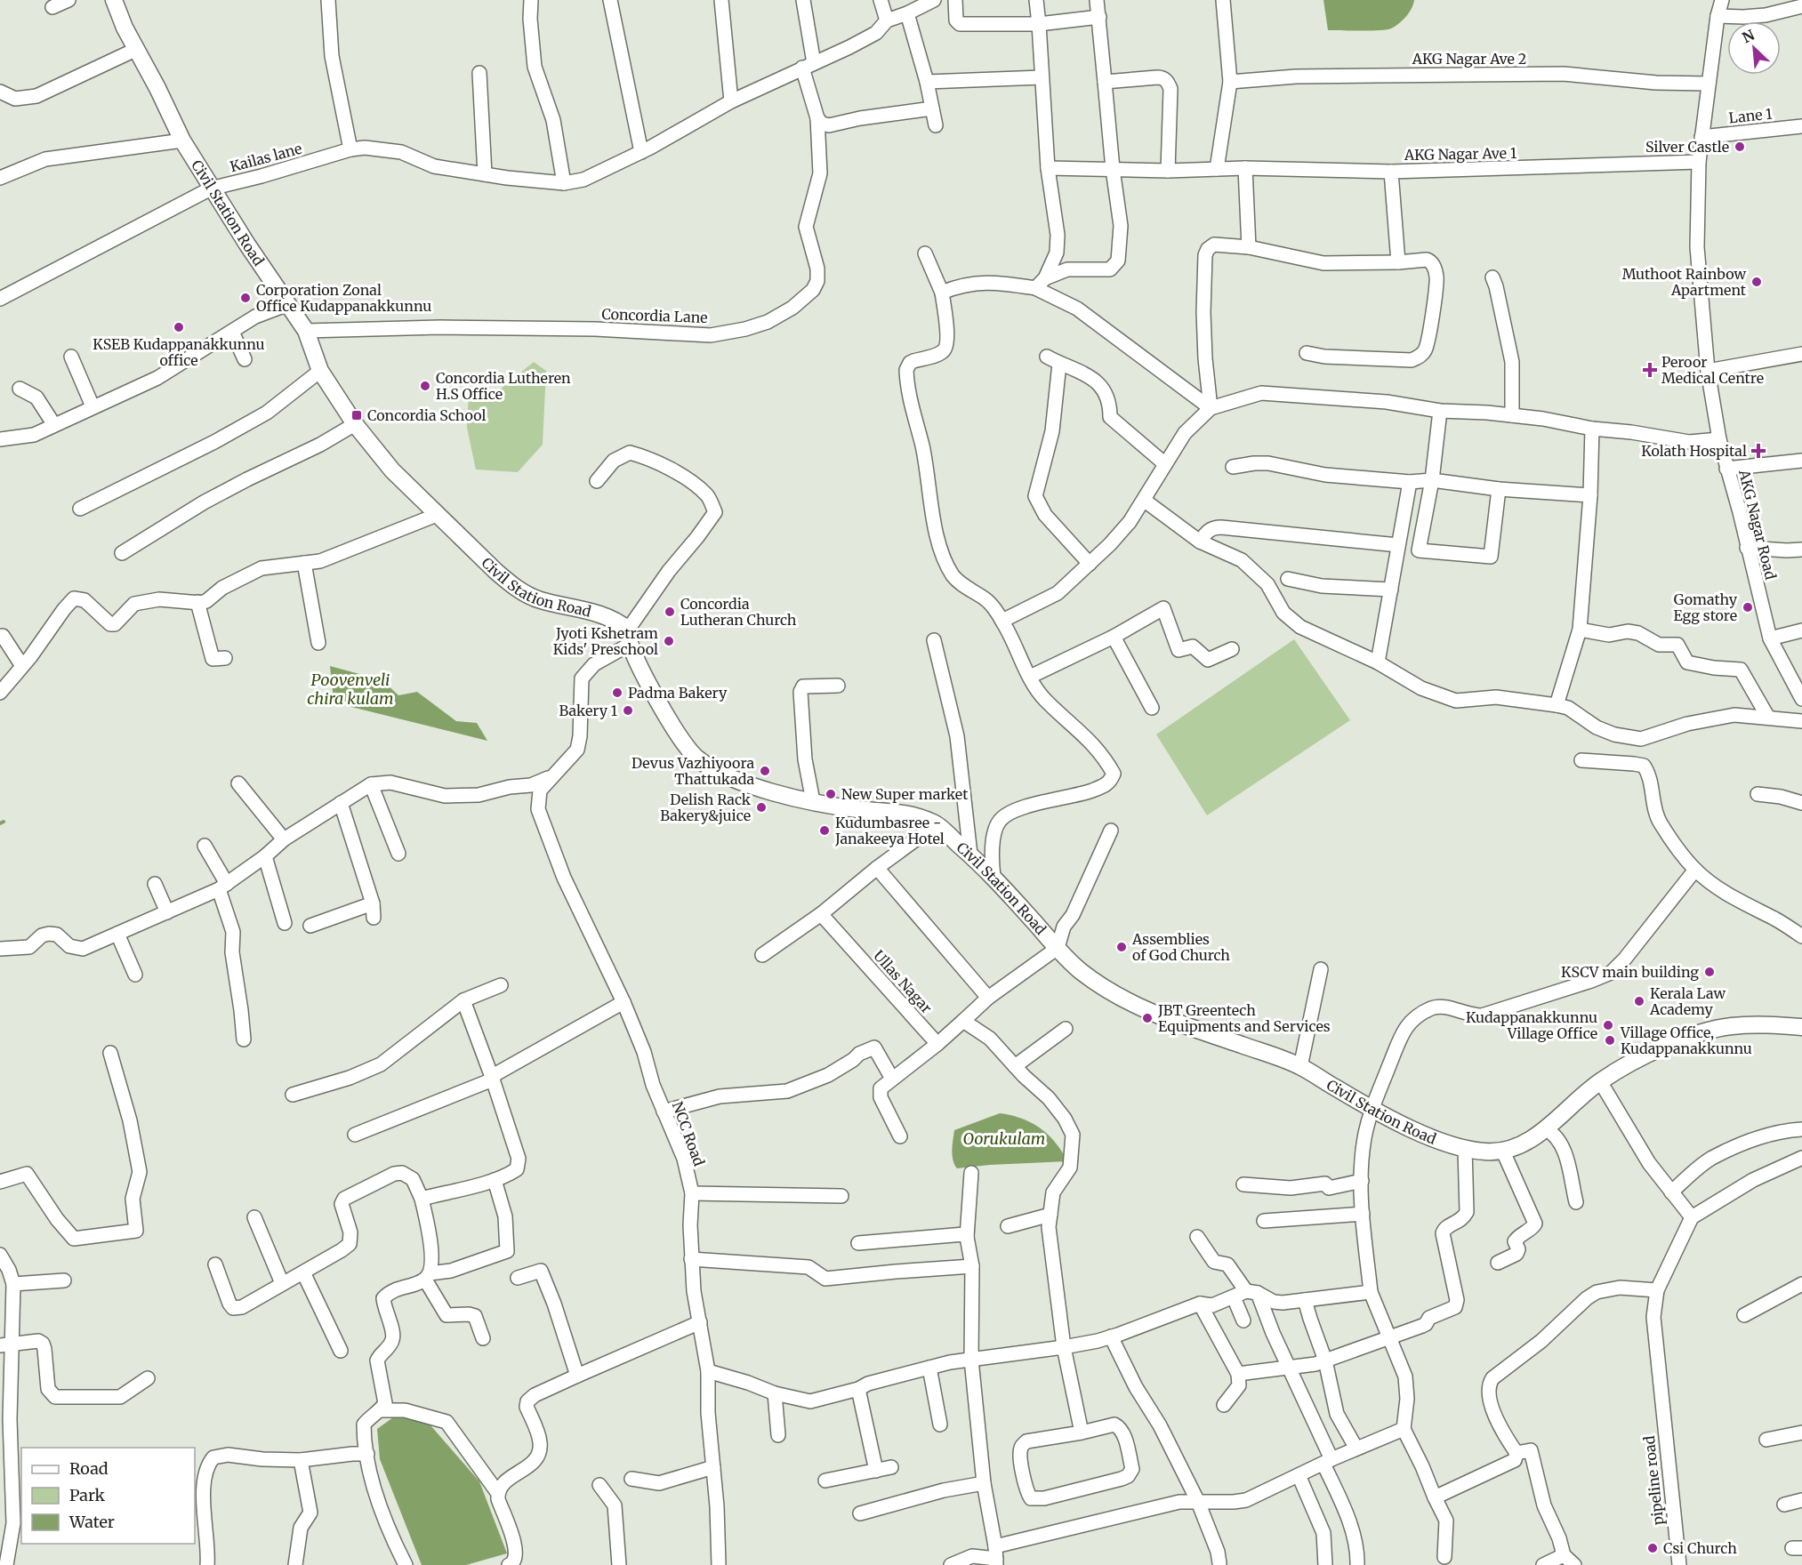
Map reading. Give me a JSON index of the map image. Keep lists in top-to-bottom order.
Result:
{
  "streets": {
    "main road": ["Civil Station Road"],
    "street": [
      "AKG Nagar Ave 2",
      "Lane 1",
      "AKG Nagar Ave 1",
      "Kailas lane",
      "Concordia Lane",
      "AKG Nagar Road",
      "Ullas Nagar",
      "NCC Road",
      "pipeline road"
    ]
  },
  "crossings": [
    ["AKG Nagar Ave 2", "AKG Nagar Road"],
    ["Lane 1", "AKG Nagar Road"],
    ["AKG Nagar Ave 1", "AKG Nagar Road"],
    ["Kailas lane", "Civil Station Road"],
    ["Civil Station Road", "Concordia Lane"]
  ],
  "water": ["Poovenveli chira kulam", "Oorukulam"],
  "places": {
    "other": [
      "Silver Castle",
      "Muthoot Rainbow Apartment",
      "Corporation Zonal Office Kudappanakkunnu",
      "KSEB Kudappanakkunnu office",
      "Concordia Lutheren H.S Office",
      "Gomathy Egg store",
      "Concordia Lutheran Church",
      "Jyoti Kshetram Kids' Preschool",
      "Padma Bakery",
      "Bakery 1",
      "Devus Vazhiyoora Thattukada",
      "New Super market",
      "Delish Rack Bakery&juice",
      "Kudumbasree - Janakeeya Hotel",
      "Assemblies of God Church",
      "KSCV main building",
      "Kerala Law Academy",
      "JBT Greentech Equipments and Services",
      "Kudappanakkunnu Village Office",
      "Village Office, Kudappanakkunnu",
      "Csi Church"
    ],
    "health": ["Peroor Medical Centre", "Kolath Hospital"],
    "transit": ["Concordia School"]
  },
  "legend": ["Road", "Park", "Water"],
  "north": "top left"
}
